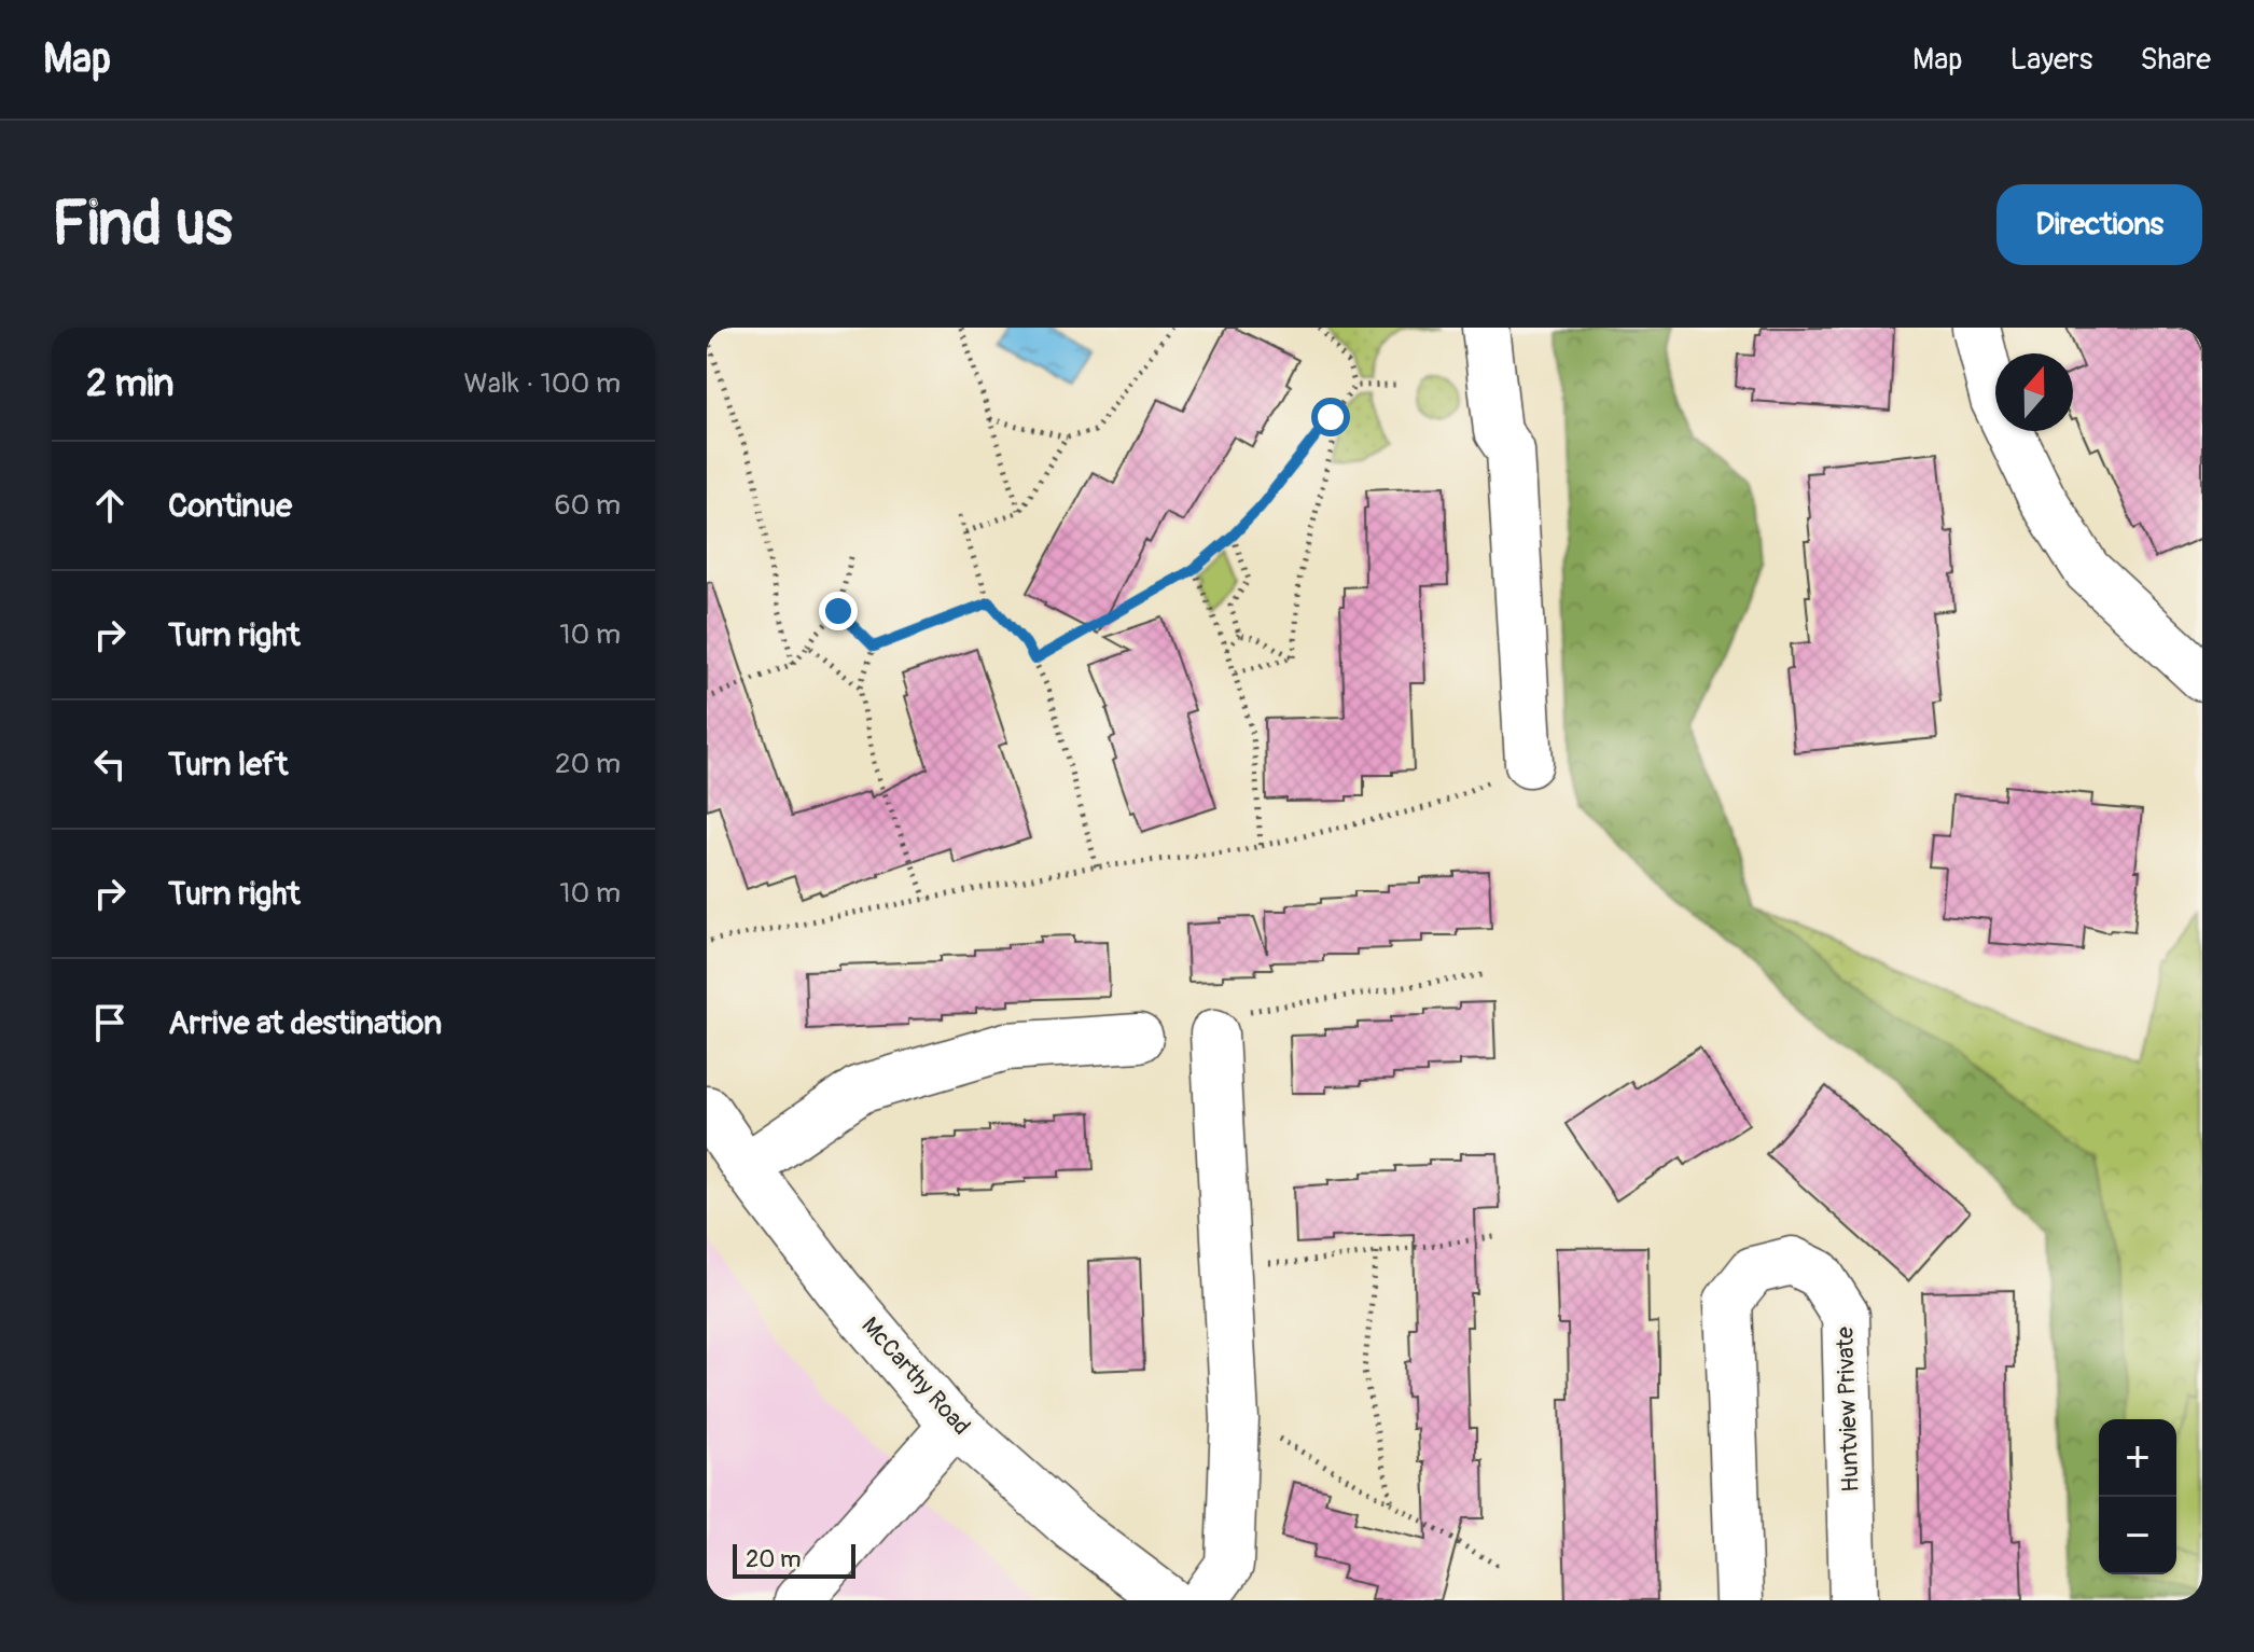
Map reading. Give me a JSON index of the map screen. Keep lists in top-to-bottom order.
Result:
{
  "streets": {
    "street": ["McCarthy Road", "Huntview Private"]
  },
  "scale_bar": "20 m",
  "north": "top",
  "page": {
    "header": "Map",
    "nav": ["Map", "Layers", "Share"],
    "buttons": "Directions",
    "title": "Find us",
    "heading": ["2 min", "Walk · 100 m"],
    "list": [
      ["Continue", "60 m"],
      ["Turn right", "10 m"],
      ["Turn left", "20 m"],
      ["Turn right", "10 m"],
      "Arrive at destination"
    ],
    "map_buttons": ["+", "−"],
    "scale": "20 m"
  }
}
